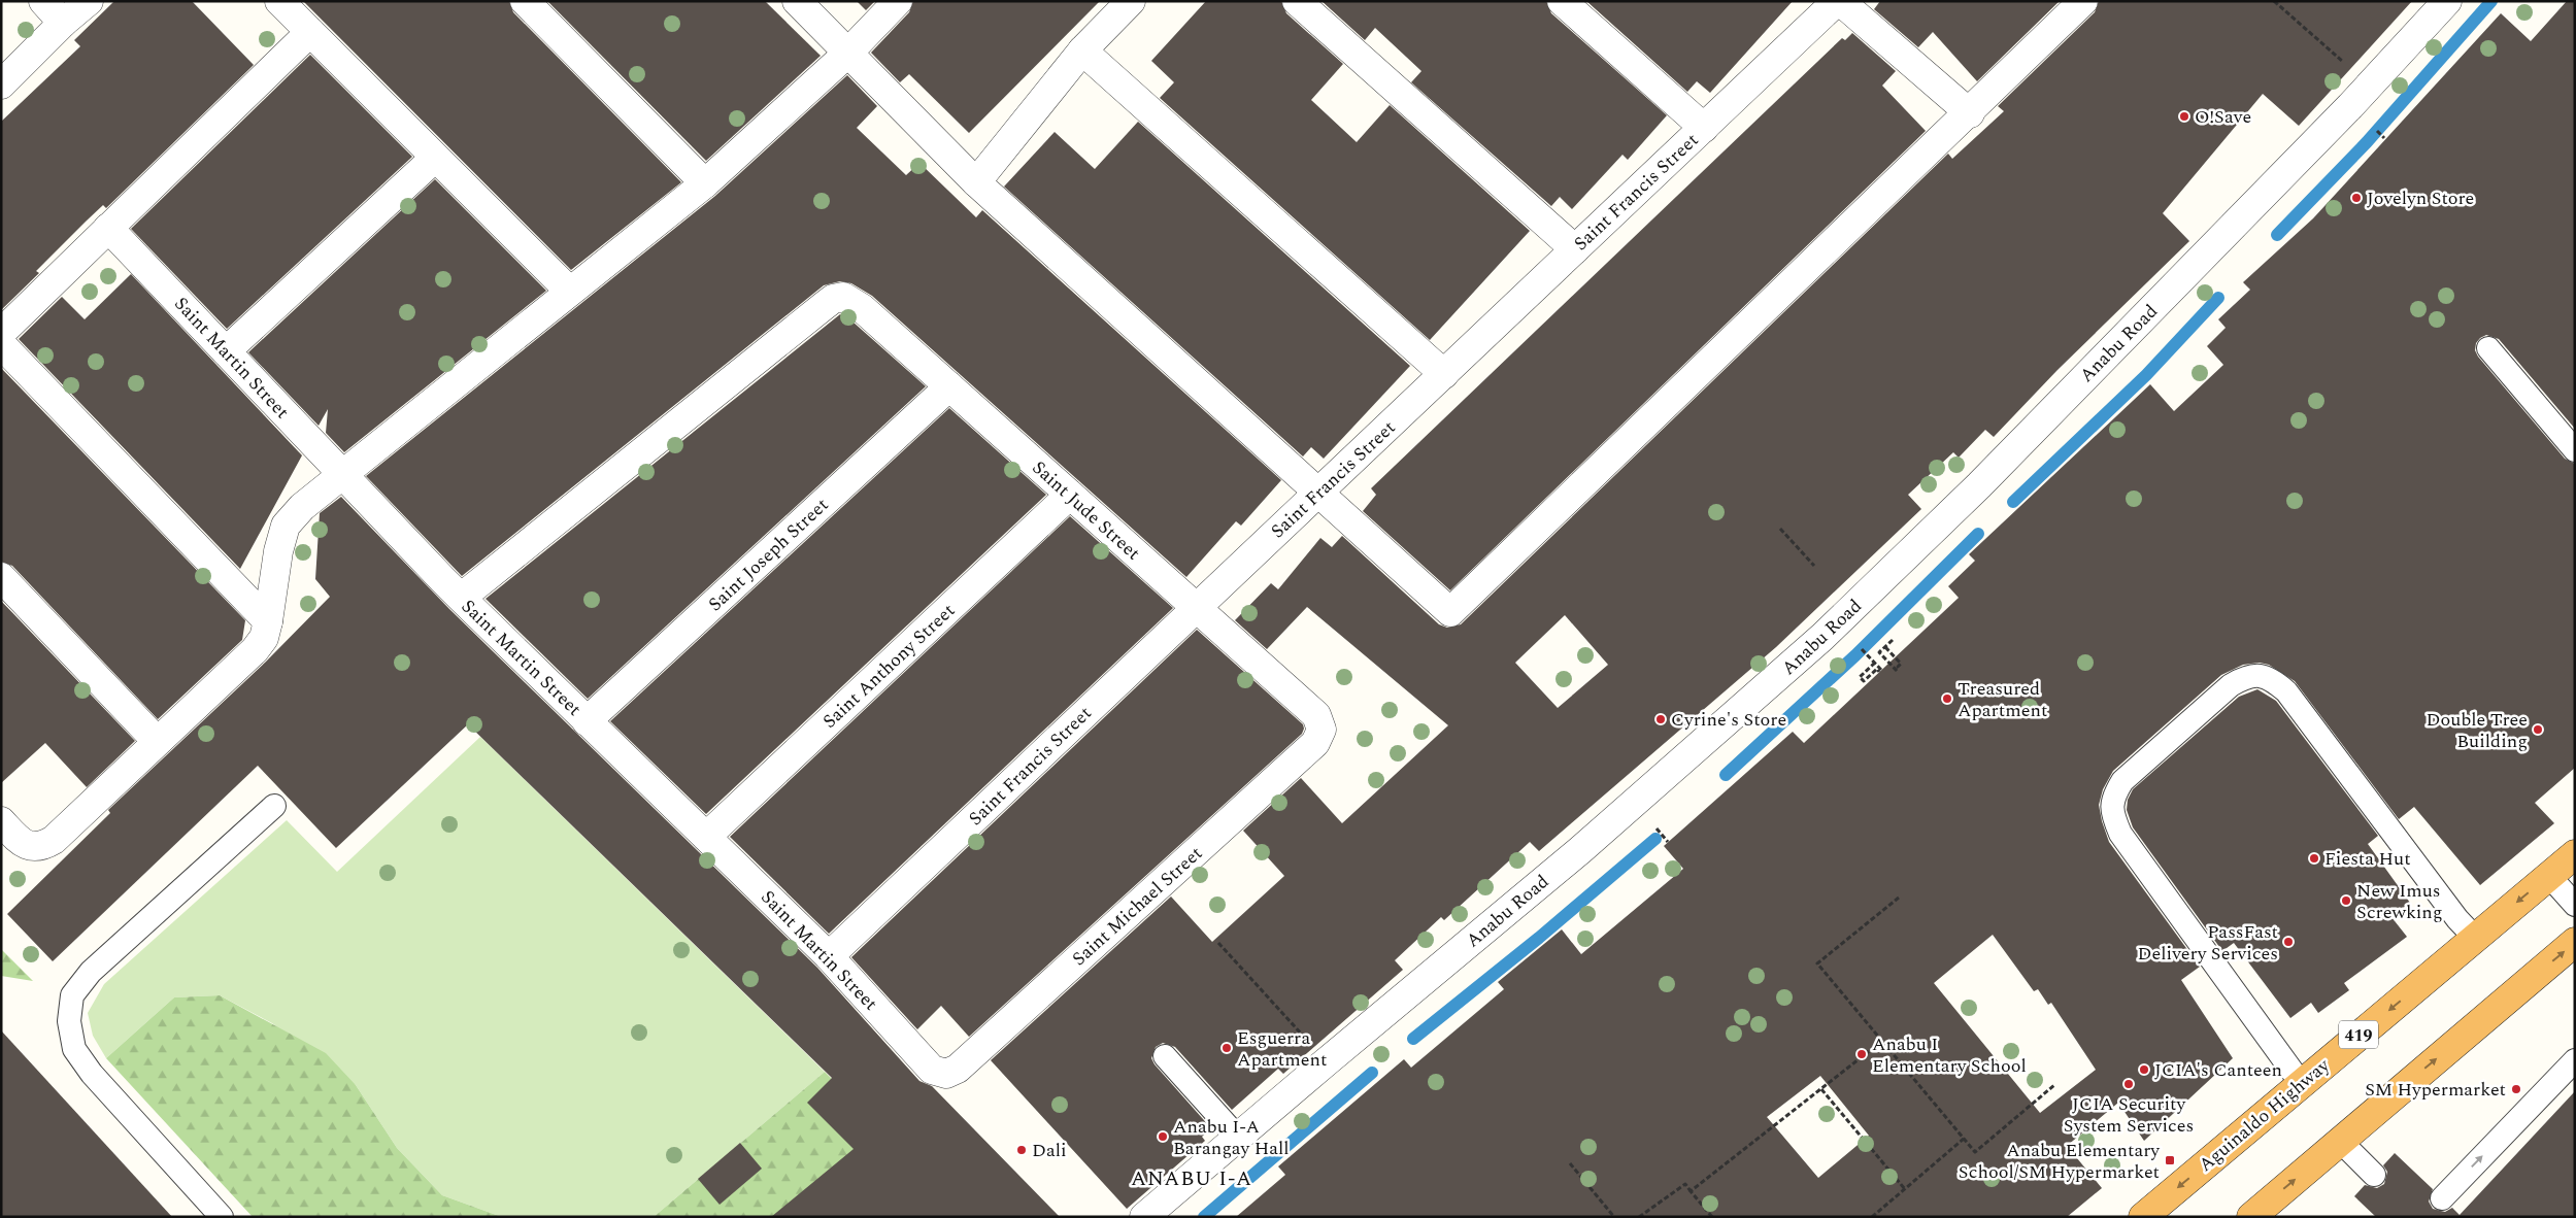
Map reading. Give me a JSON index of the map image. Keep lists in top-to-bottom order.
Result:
{
  "streets": {
    "highway": ["419", "Aguinaldo Highway"],
    "street": [
      "Saint Francis Street",
      "Anabu Road",
      "Saint Martin Street",
      "Saint Jude Street",
      "Saint Joseph Street",
      "Saint Anthony Street",
      "Saint Michael Street"
    ]
  },
  "crossings": [
    ["Saint Francis Street", "Saint Martin Street"],
    ["Saint Francis Street", "Saint Jude Street"],
    ["Saint Martin Street", "Saint Jude Street"],
    ["Saint Martin Street", "Saint Joseph Street"],
    ["Saint Martin Street", "Saint Anthony Street"],
    ["Saint Martin Street", "Saint Michael Street"],
    ["Saint Jude Street", "Saint Joseph Street"],
    ["Saint Jude Street", "Saint Anthony Street"],
    ["Saint Jude Street", "Saint Michael Street"]
  ],
  "districts": ["ANABU I-A"],
  "places": {
    "other": [
      "O!Save",
      "Jovelyn Store",
      "Treasured Apartment",
      "Cyrine's Store",
      "Double Tree Building",
      "Fiesta Hut",
      "New Imus Screwking",
      "PassFast Delivery Services",
      "Esguerra Apartment",
      "Anabu I Elementary School",
      "JCIA's Canteen",
      "JCIA Security System Services",
      "SM Hypermarket",
      "Anabu I-A Barangay Hall",
      "Dali"
    ],
    "transit": ["Anabu Elementary School/SM Hypermarket"]
  }
}
